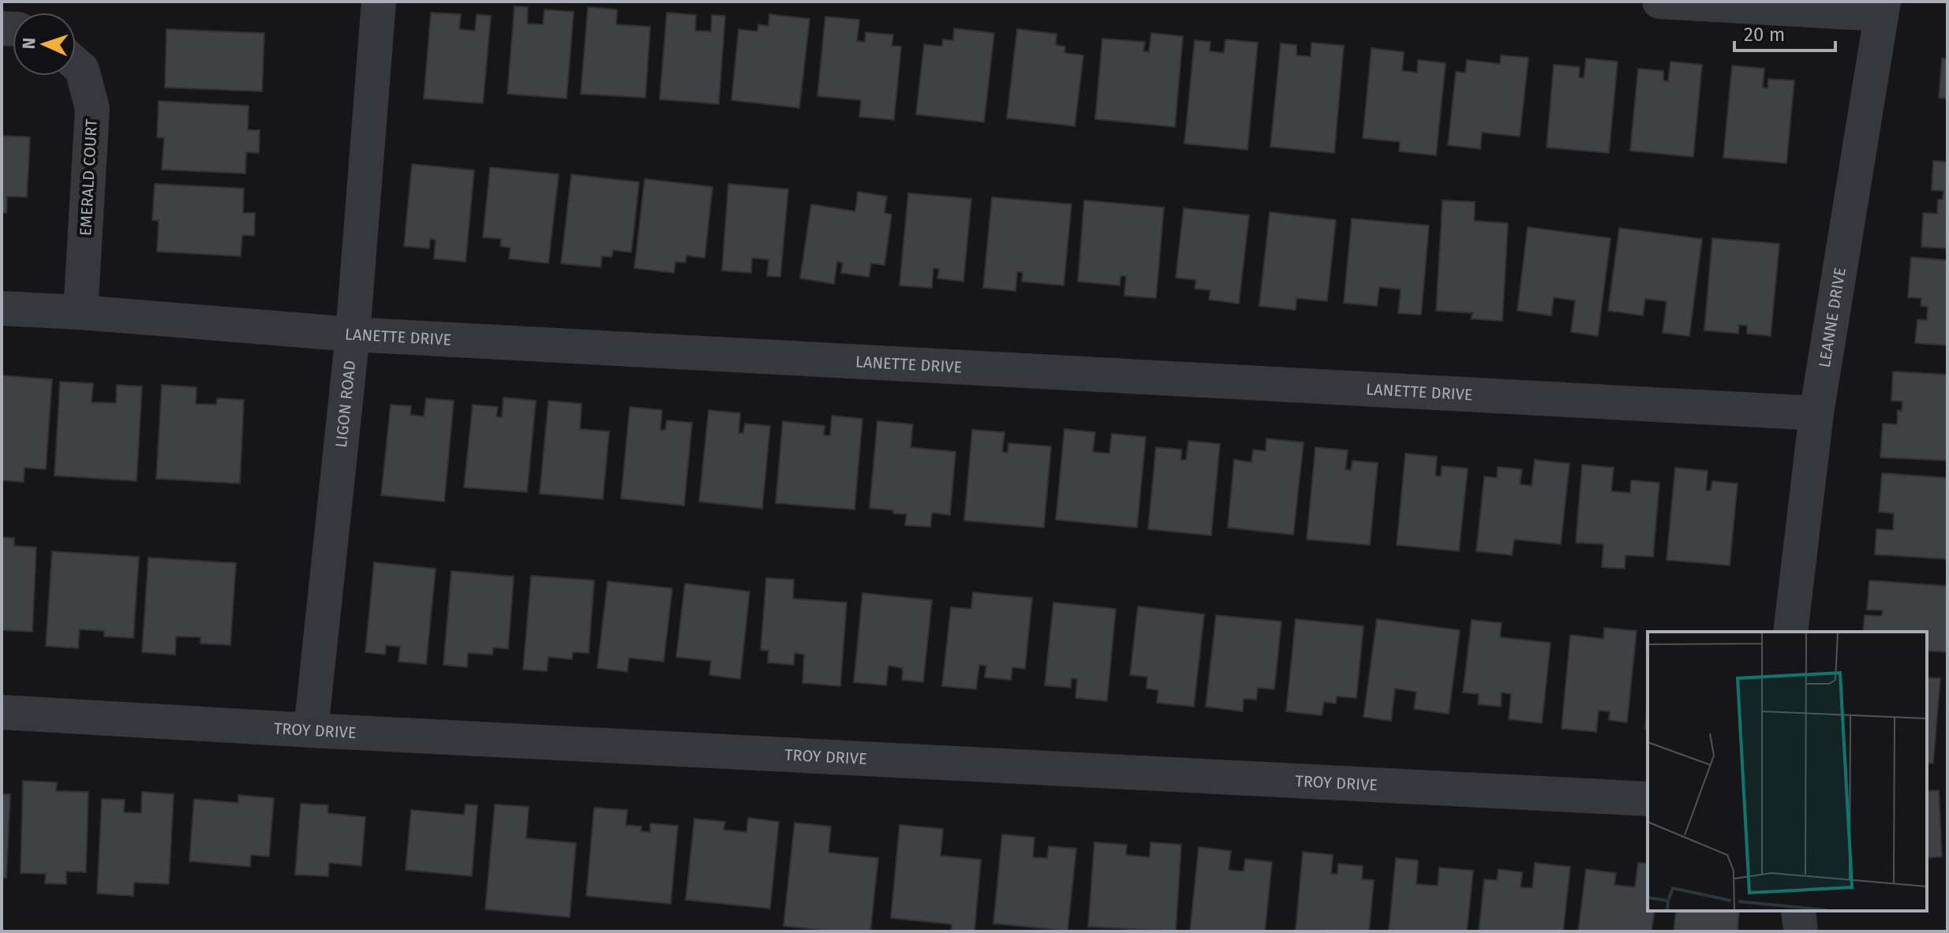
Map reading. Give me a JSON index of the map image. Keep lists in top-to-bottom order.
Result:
{
  "streets": {
    "street": [
      "EMERALD COURT",
      "LEANNE DRIVE",
      "LANETTE DRIVE",
      "LIGON ROAD",
      "TROY DRIVE"
    ]
  },
  "crossings": [
    ["EMERALD COURT", "LANETTE DRIVE"],
    ["LEANNE DRIVE", "LANETTE DRIVE"],
    ["LANETTE DRIVE", "LIGON ROAD"],
    ["LIGON ROAD", "TROY DRIVE"]
  ],
  "scale_bar": "20 m",
  "north": "left"
}
